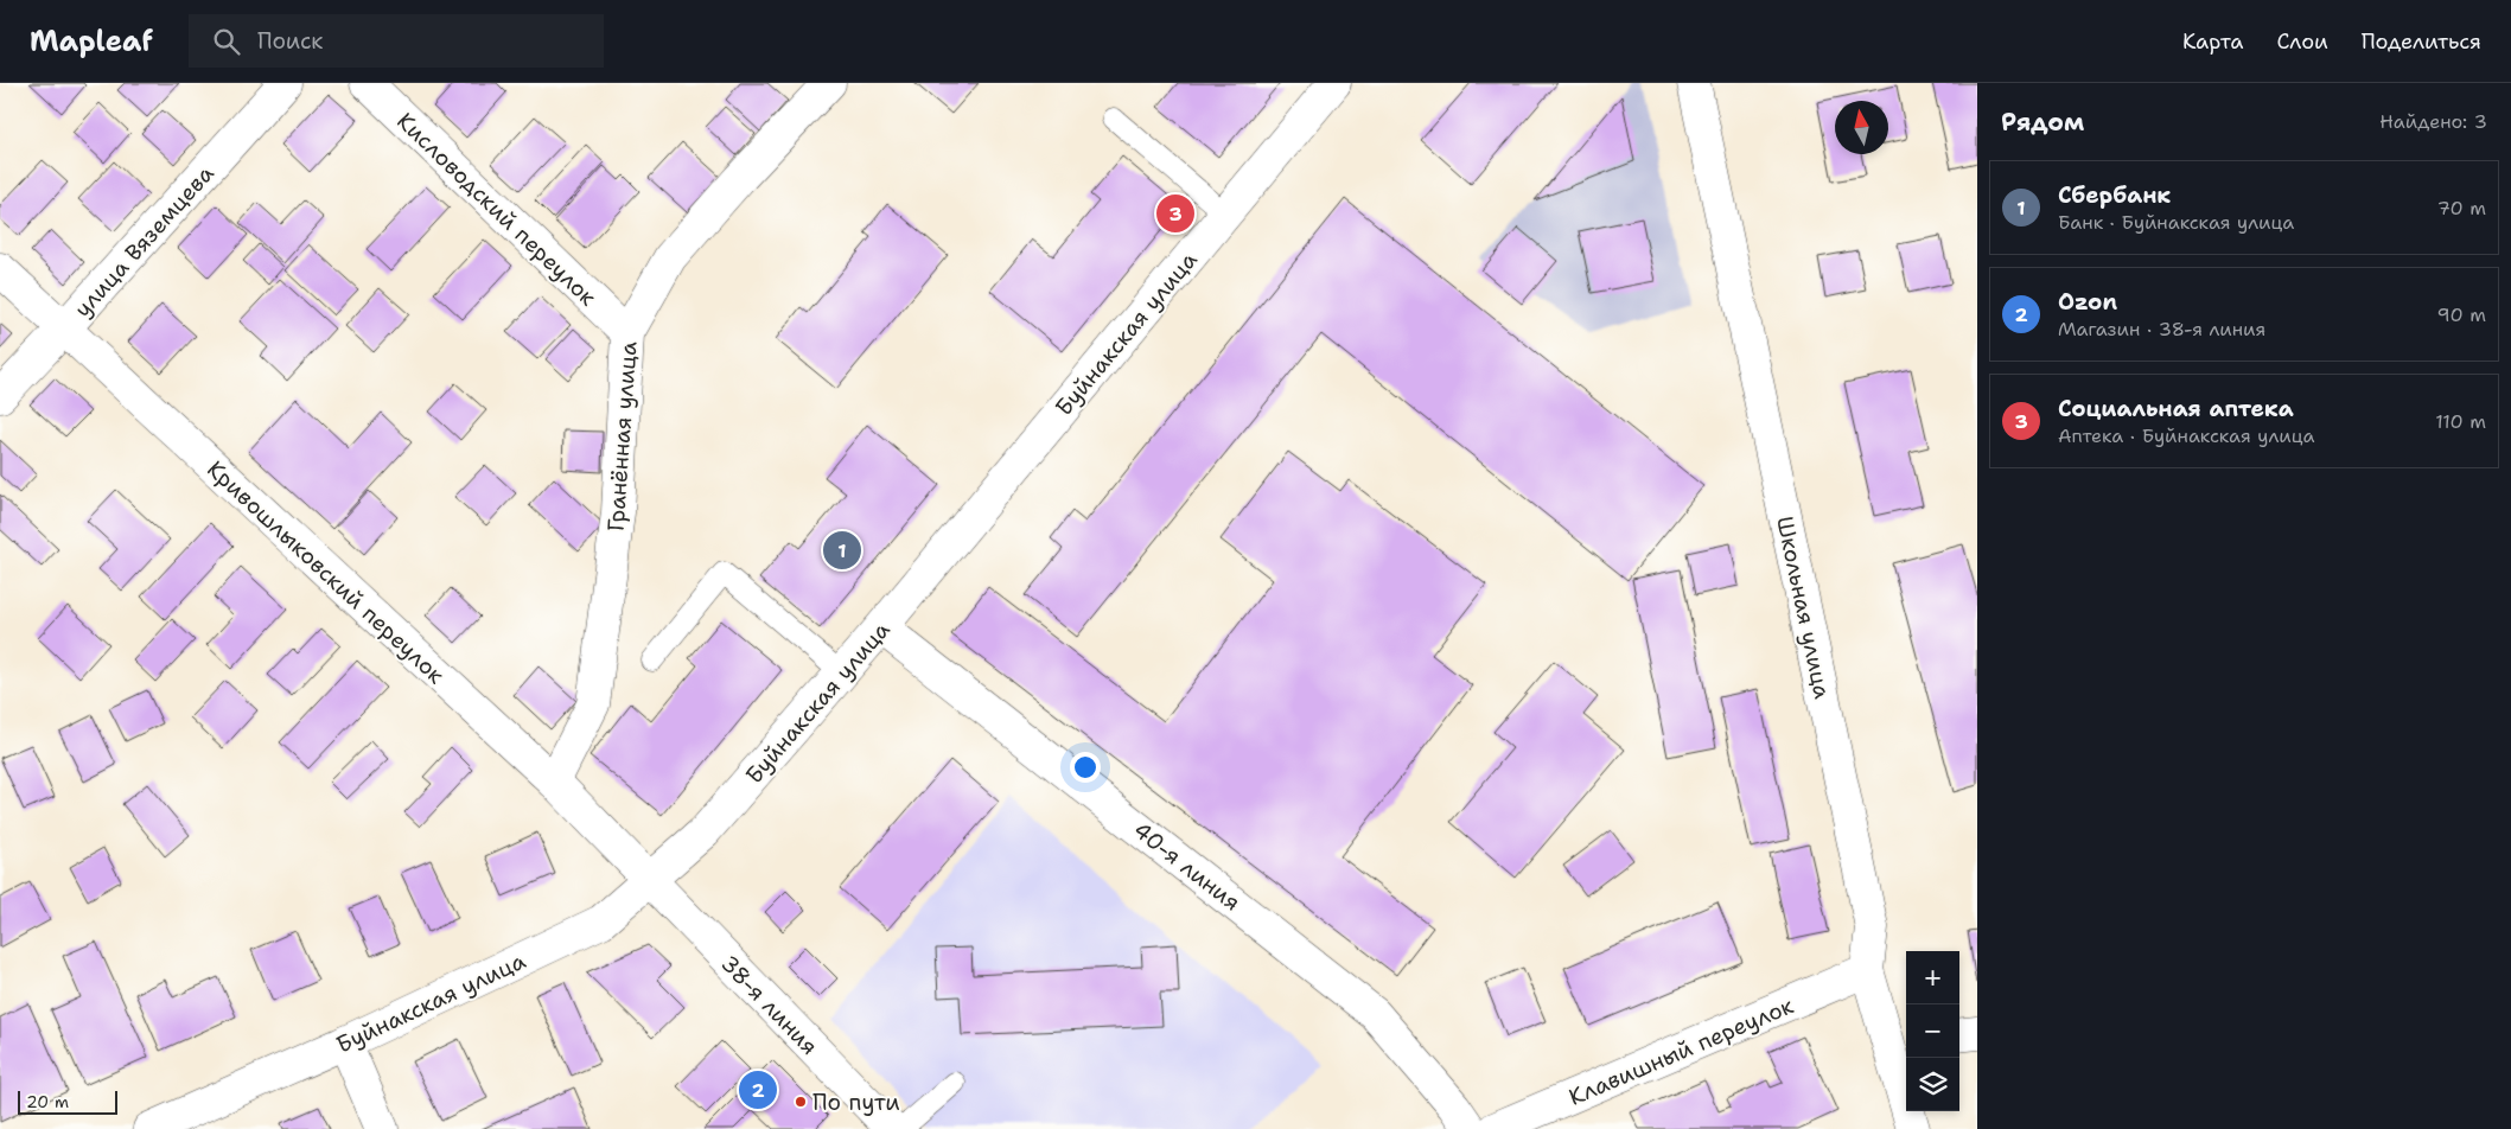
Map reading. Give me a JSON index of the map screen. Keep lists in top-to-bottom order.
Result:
{
  "streets": {
    "street": [
      "Кисловодский переулок",
      "улица Вяземцева",
      "Буйнакская улица",
      "Гранённая улица",
      "Кривошлыковский переулок",
      "Школьная улица",
      "40-я линия",
      "38-я линия",
      "Клавишный переулок"
    ]
  },
  "crossings": [
    ["Кисловодский переулок", "Гранённая улица"],
    ["улица Вяземцева", "Кривошлыковский переулок"],
    ["Буйнакская улица", "Кривошлыковский переулок"],
    ["Буйнакская улица", "40-я линия"],
    ["Буйнакская улица", "38-я линия"],
    ["Гранённая улица", "Кривошлыковский переулок"],
    ["Кривошлыковский переулок", "38-я линия"],
    ["Школьная улица", "Клавишный переулок"]
  ],
  "places": ["По пути"],
  "scale_bar": "20 m",
  "north": "top",
  "page": {
    "header": "Mapleaf",
    "search": "Поиск",
    "nav": ["Карта", "Слои", "Поделиться"],
    "heading": ["Рядом", "Найдено: 3"],
    "list": [
      {
        "mark": "1",
        "name": "Сбербанк",
        "note": "Банк · Буйнакская улица",
        "value": "70 m"
      },
      {
        "mark": "2",
        "name": "Ozon",
        "note": "Магазин · 38-я линия",
        "value": "90 m"
      },
      {
        "mark": "3",
        "name": "Социальная аптека",
        "note": "Аптека · Буйнакская улица",
        "value": "110 m"
      }
    ],
    "pins": ["3", "1", "2"],
    "map_buttons": ["+", "−"],
    "scale": "20 m"
  }
}
